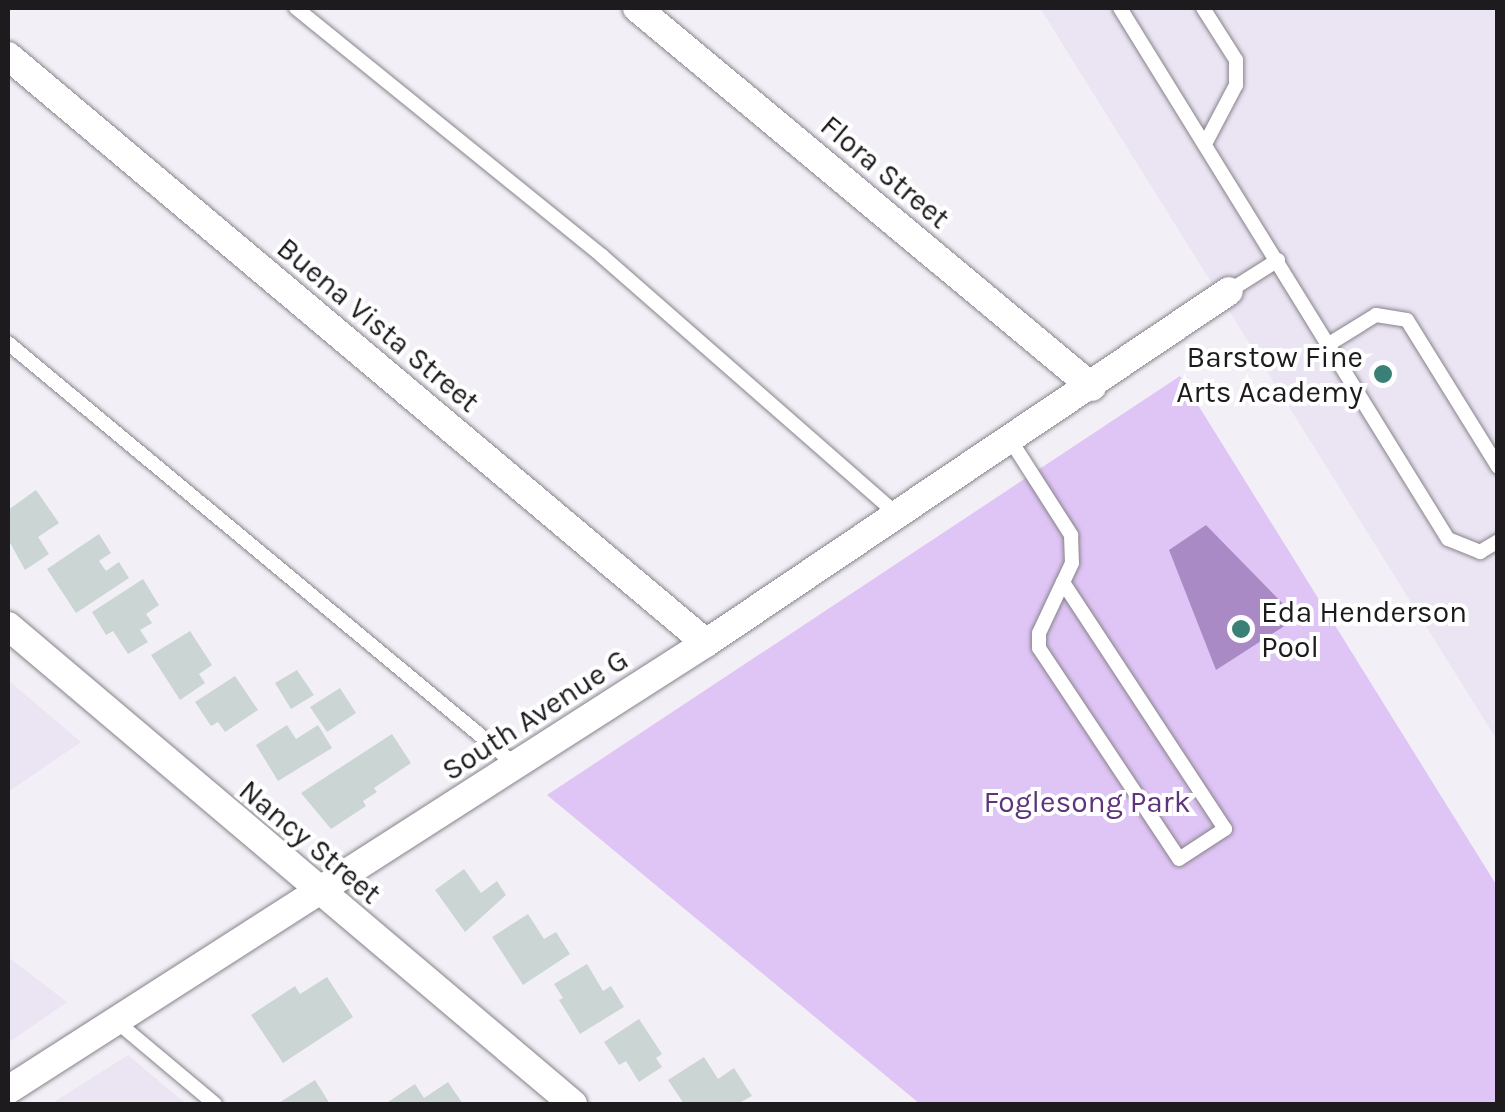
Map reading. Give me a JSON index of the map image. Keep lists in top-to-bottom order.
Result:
{
  "streets": {
    "street": [
      "Flora Street",
      "Buena Vista Street",
      "South Avenue G",
      "Nancy Street"
    ]
  },
  "crossings": [
    ["Flora Street", "South Avenue G"],
    ["Buena Vista Street", "South Avenue G"],
    ["South Avenue G", "Nancy Street"]
  ],
  "parks": ["Foglesong Park"],
  "places": ["Barstow Fine Arts Academy", "Eda Henderson Pool"]
}
